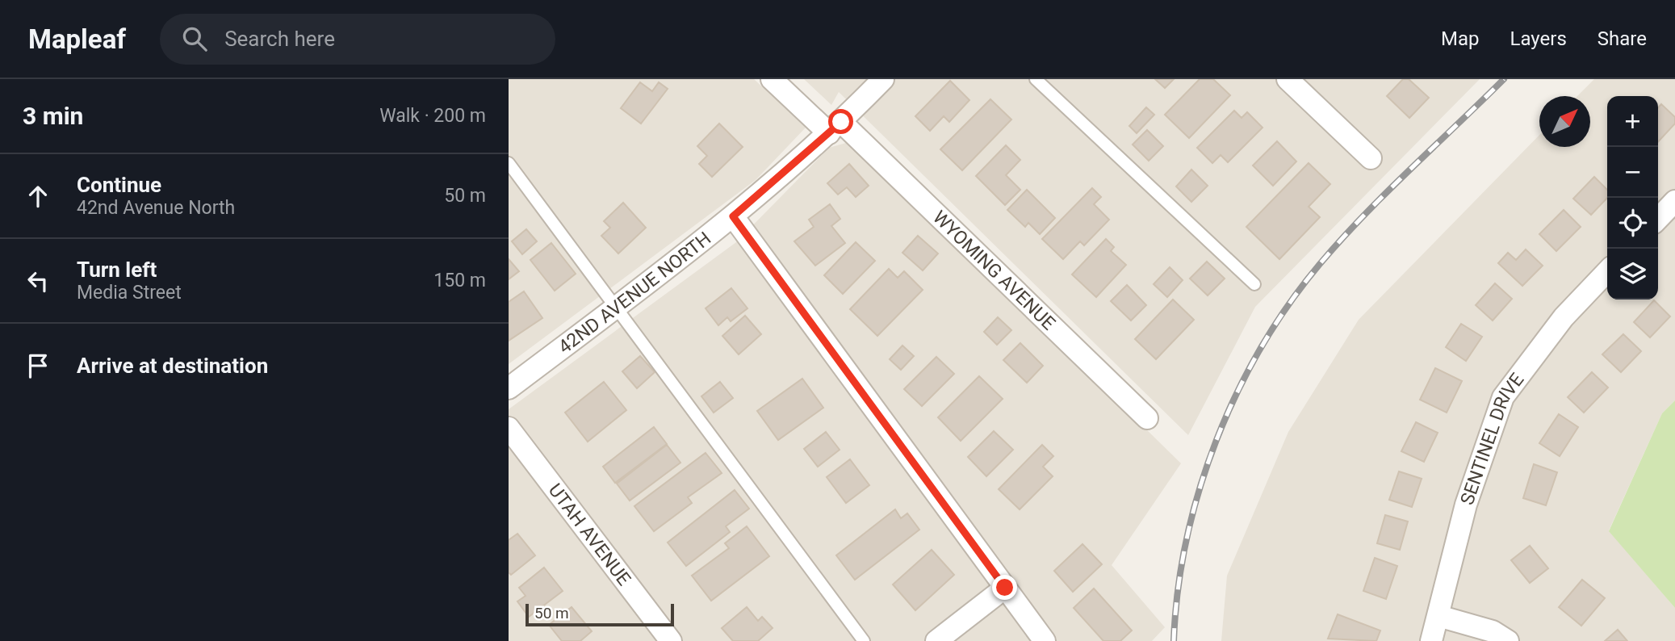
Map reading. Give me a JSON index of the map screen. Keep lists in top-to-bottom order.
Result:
{
  "streets": {
    "street": [
      "WYOMING AVENUE",
      "42ND AVENUE NORTH",
      "SENTINEL DRIVE",
      "UTAH AVENUE"
    ]
  },
  "crossings": [
    ["WYOMING AVENUE", "42ND AVENUE NORTH"]
  ],
  "scale_bar": "50 m",
  "north": "top right",
  "page": {
    "header": "Mapleaf",
    "search": "Search here",
    "nav": ["Map", "Layers", "Share"],
    "heading": ["3 min", "Walk · 200 m"],
    "map_buttons": ["+", "−"],
    "list": [
      ["Continue", "42nd Avenue North", "50 m"],
      ["Turn left", "Media Street", "150 m"],
      "Arrive at destination"
    ],
    "scale": "50 m"
  }
}
